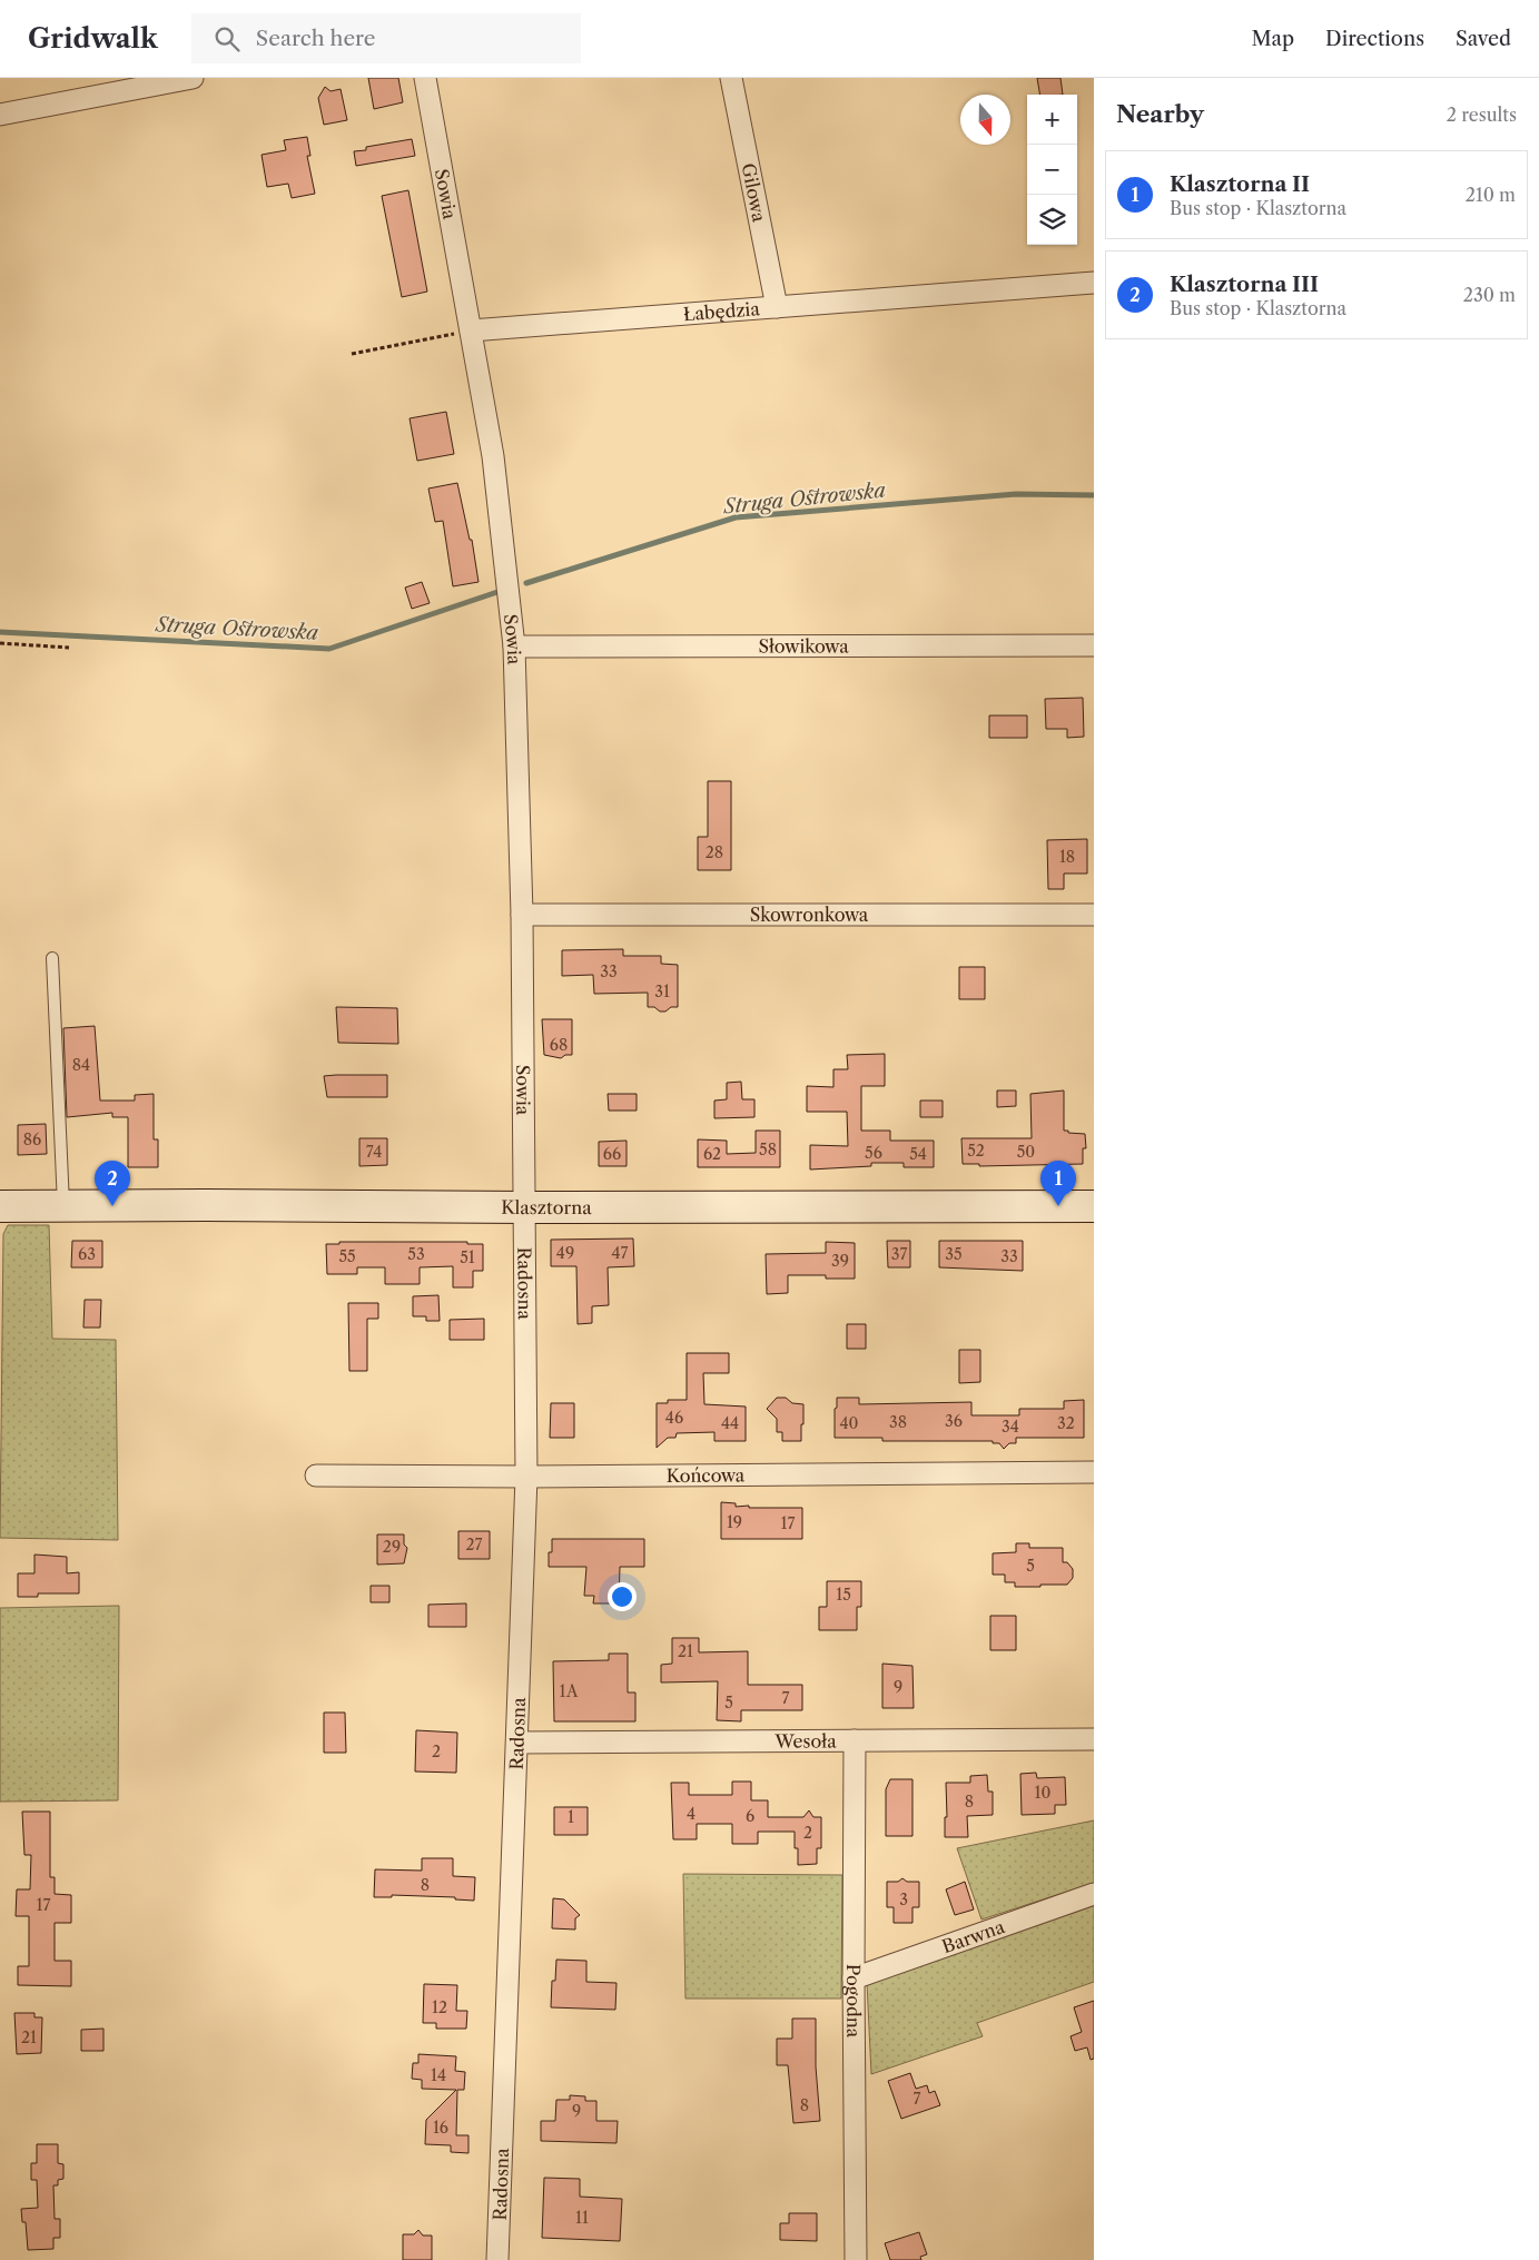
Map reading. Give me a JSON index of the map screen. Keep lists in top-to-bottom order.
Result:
{
  "streets": {
    "street": [
      "Gilowa",
      "Sowia",
      "Łabędzia",
      "Słowikowa",
      "Skowronkowa",
      "Klasztorna",
      "Radosna",
      "Końcowa",
      "Wesoła",
      "Barwna",
      "Pogodna"
    ]
  },
  "crossings": [
    ["Gilowa", "Łabędzia"],
    ["Sowia", "Łabędzia"],
    ["Sowia", "Słowikowa"],
    ["Sowia", "Skowronkowa"],
    ["Sowia", "Klasztorna"],
    ["Sowia", "Radosna"],
    ["Klasztorna", "Radosna"],
    ["Radosna", "Końcowa"],
    ["Radosna", "Wesoła"],
    ["Wesoła", "Pogodna"],
    ["Barwna", "Pogodna"]
  ],
  "water": ["Struga Ostrowska"],
  "house_numbers": [
    "28",
    "18",
    "33",
    "31",
    "68",
    "84",
    "86",
    "58",
    "52",
    "74",
    "50",
    "56",
    "66",
    "62",
    "54",
    "49",
    "47",
    "63",
    "53",
    "37",
    "35",
    "55",
    "33",
    "51",
    "39",
    "46",
    "36",
    "38",
    "44",
    "40",
    "32",
    "34",
    "19",
    "17",
    "27",
    "29",
    "5",
    "15",
    "21",
    "9",
    "1A",
    "7",
    "5",
    "2",
    "10",
    "8",
    "4",
    "6",
    "1",
    "2",
    "8",
    "3",
    "17",
    "12",
    "21",
    "14",
    "7",
    "8",
    "9",
    "16",
    "11"
  ],
  "north": "bottom",
  "page": {
    "header": "Gridwalk",
    "search": "Search here",
    "nav": ["Map", "Directions", "Saved"],
    "heading": ["Nearby", "2 results"],
    "map_buttons": ["+", "−"],
    "list": [
      {
        "mark": "1",
        "name": "Klasztorna II",
        "note": "Bus stop · Klasztorna",
        "value": "210 m"
      },
      {
        "mark": "2",
        "name": "Klasztorna III",
        "note": "Bus stop · Klasztorna",
        "value": "230 m"
      }
    ],
    "pins": ["1", "2"]
  }
}
